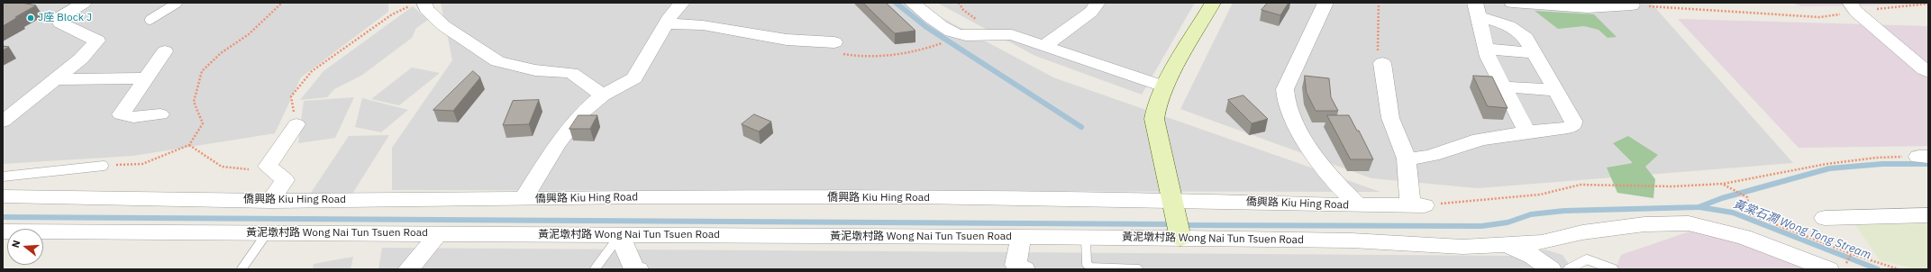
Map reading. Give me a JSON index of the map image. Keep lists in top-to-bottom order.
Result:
{
  "streets": {
    "street": ["僑興路 Kiu Hing Road", "黃泥墩村路 Wong Nai Tun Tsuen Road"]
  },
  "water": ["黃棠石澗 Wong Tong Stream"],
  "places": ["J座 Block J"],
  "north": "left"
}
